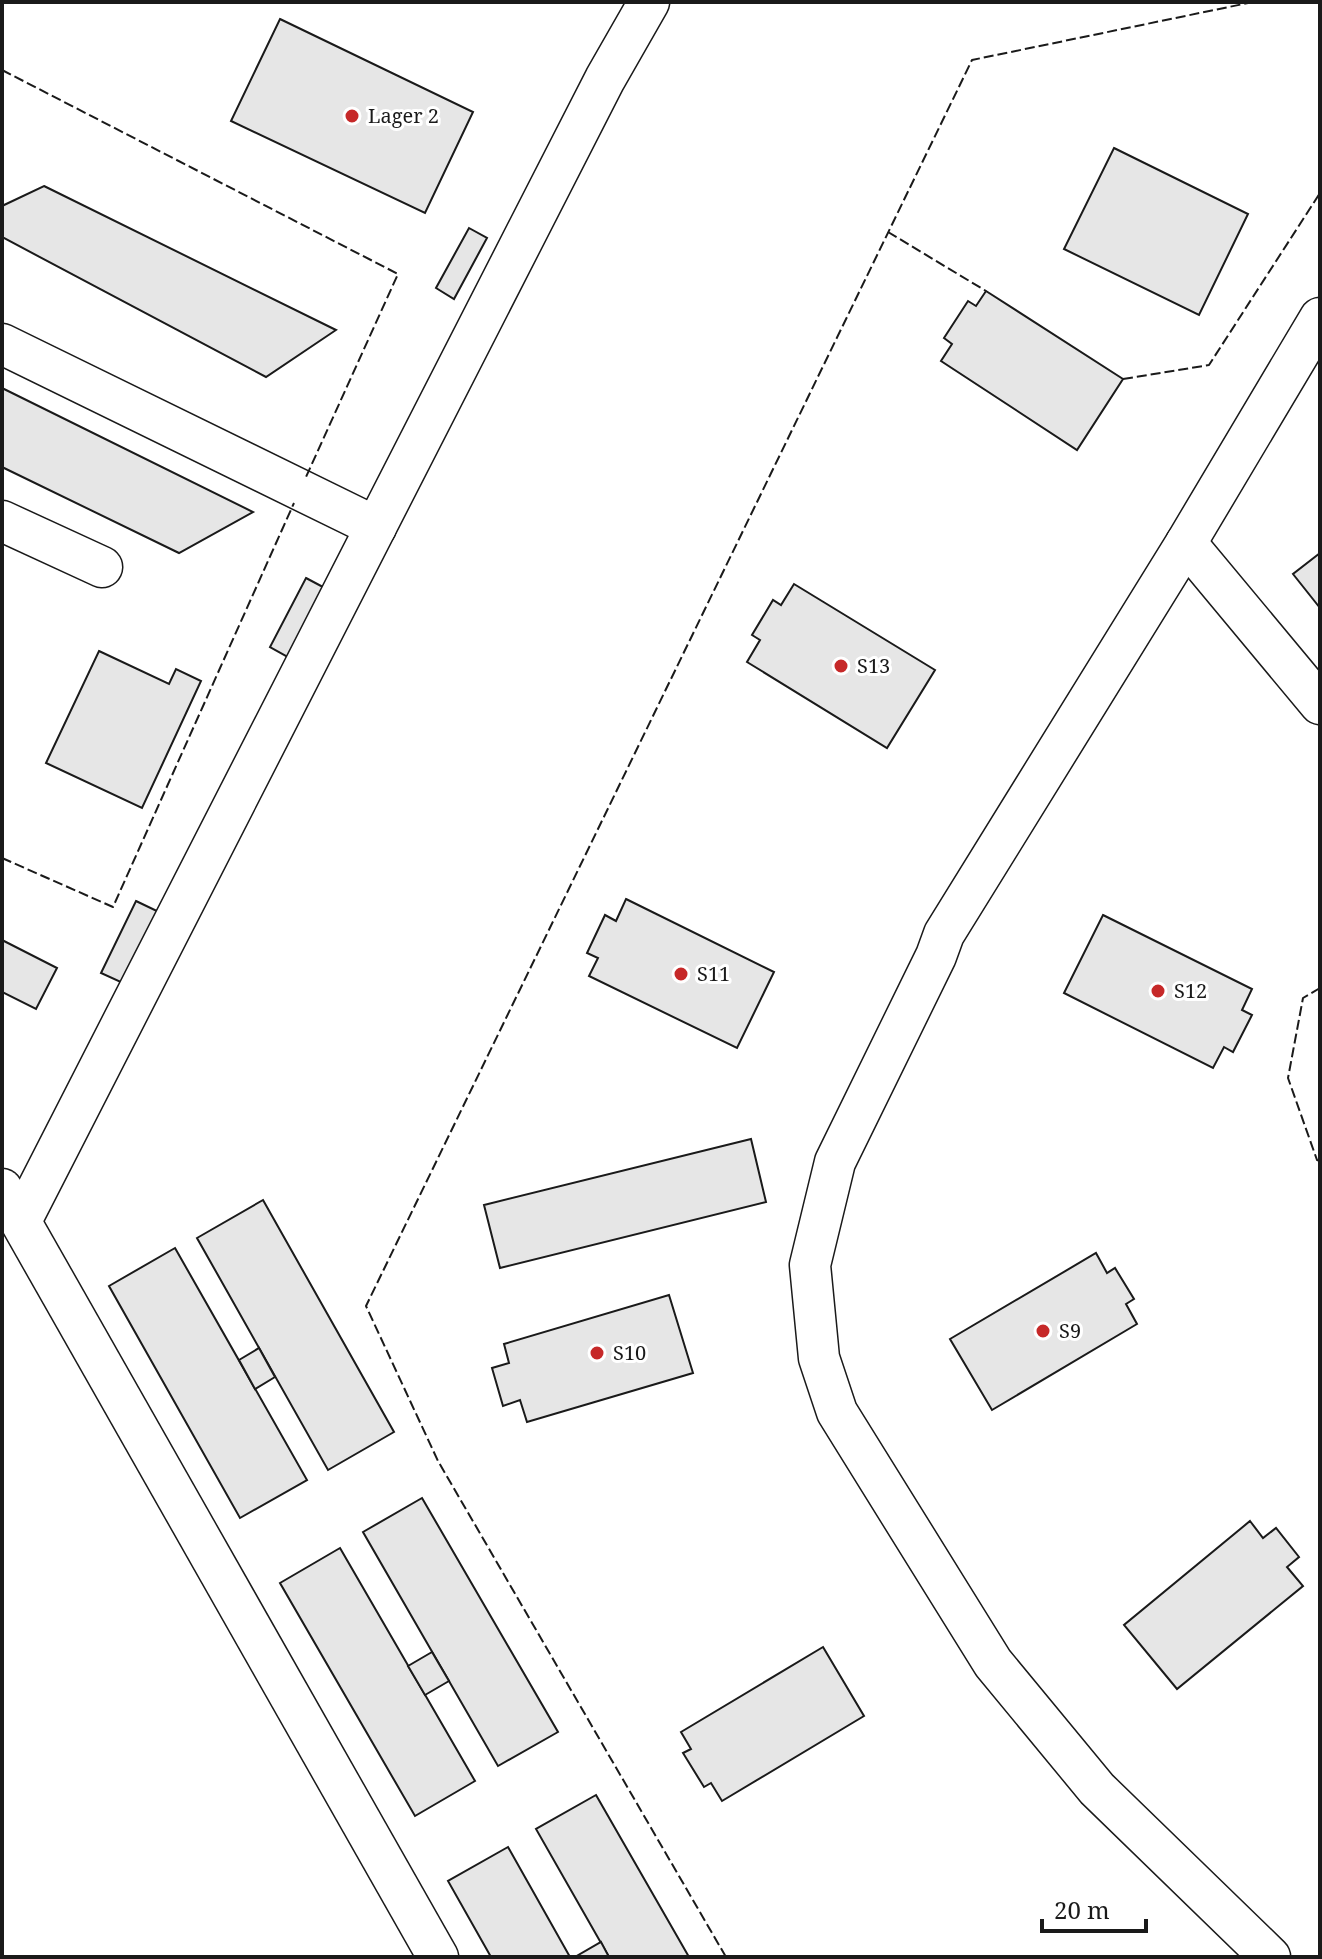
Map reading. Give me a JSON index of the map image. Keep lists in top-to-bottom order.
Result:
{
  "places": [
    "Lager 2",
    "S13",
    "S11",
    "S12",
    "S9",
    "S10"
  ],
  "scale_bar": "20 m"
}
